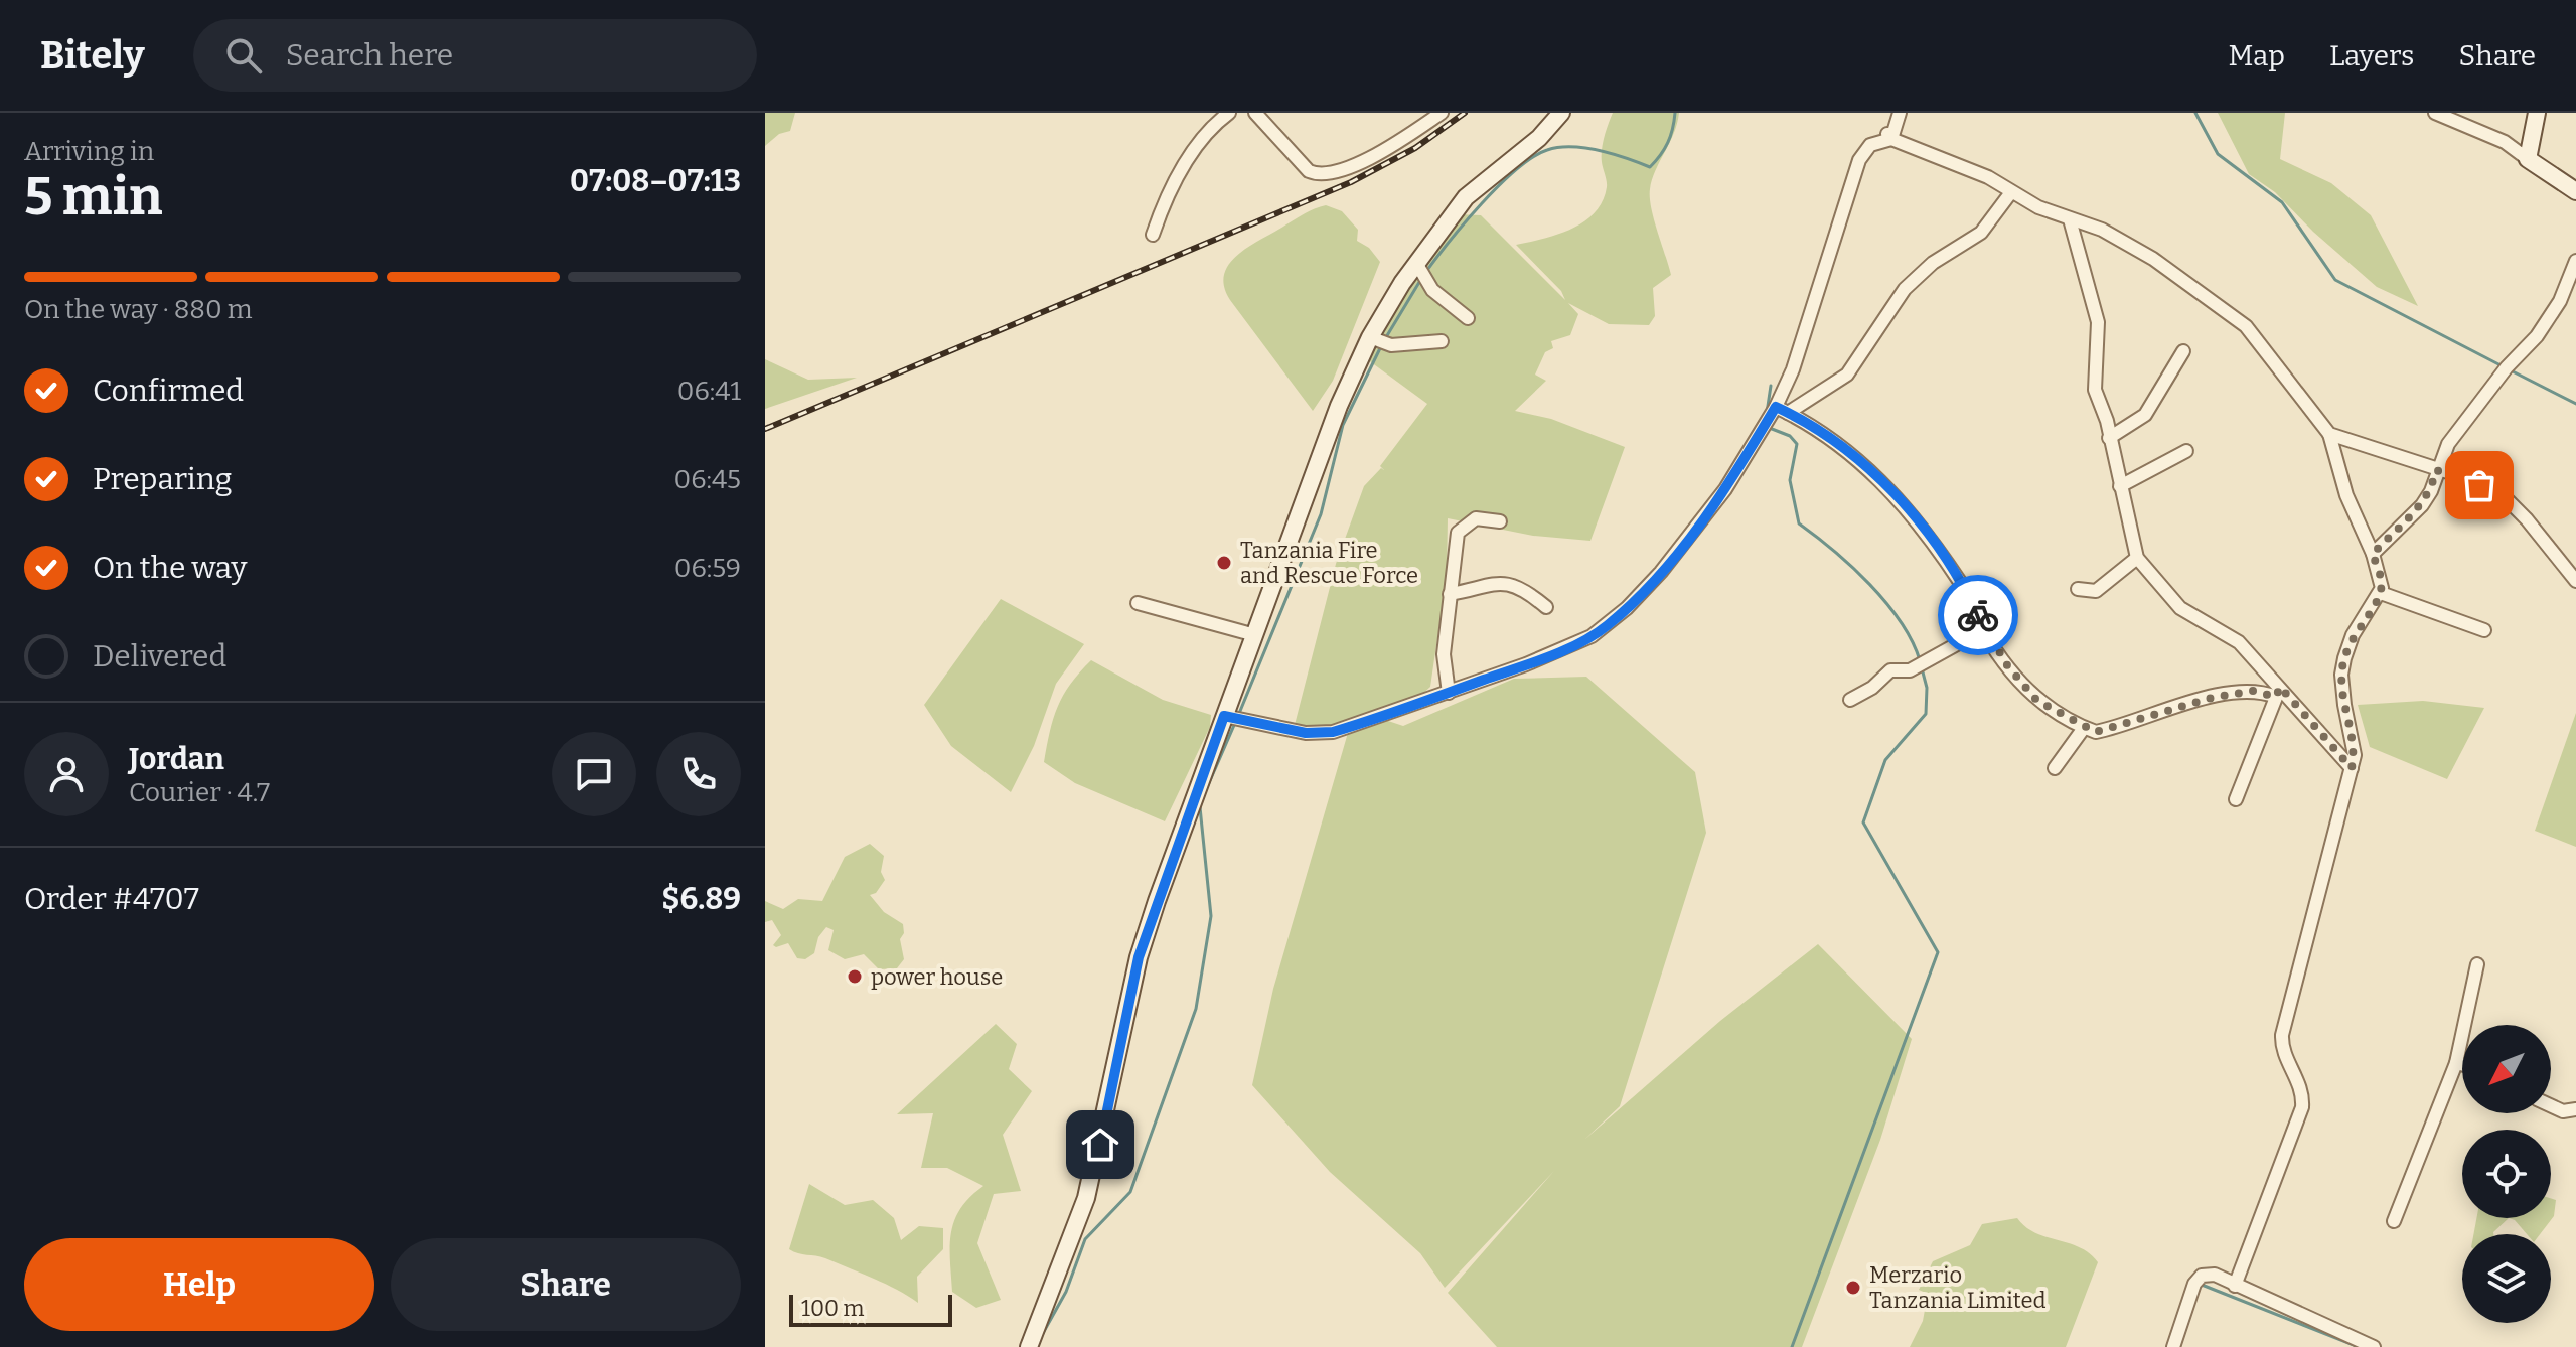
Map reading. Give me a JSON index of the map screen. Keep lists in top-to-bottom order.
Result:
{
  "places": ["Tanzania Fire and Rescue Force", "power house", "Merzario Tanzania Limited"],
  "scale_bar": "100 m",
  "north": "bottom left",
  "page": {
    "header": "Bitely",
    "search": "Search here",
    "nav": ["Map", "Layers", "Share"],
    "heading": ["5 min", "Arriving in", "07:08–07:13"],
    "panel": [
      "Jordan",
      "Courier · 4.7",
      "Order #4707",
      "$6.89"
    ],
    "bar": "On the way · 880 m",
    "list": [
      ["Confirmed", "06:41"],
      ["Preparing", "06:45"],
      ["On the way", "06:59"],
      "Delivered"
    ],
    "buttons": ["Help", "Share"],
    "scale": "100 m"
  }
}
